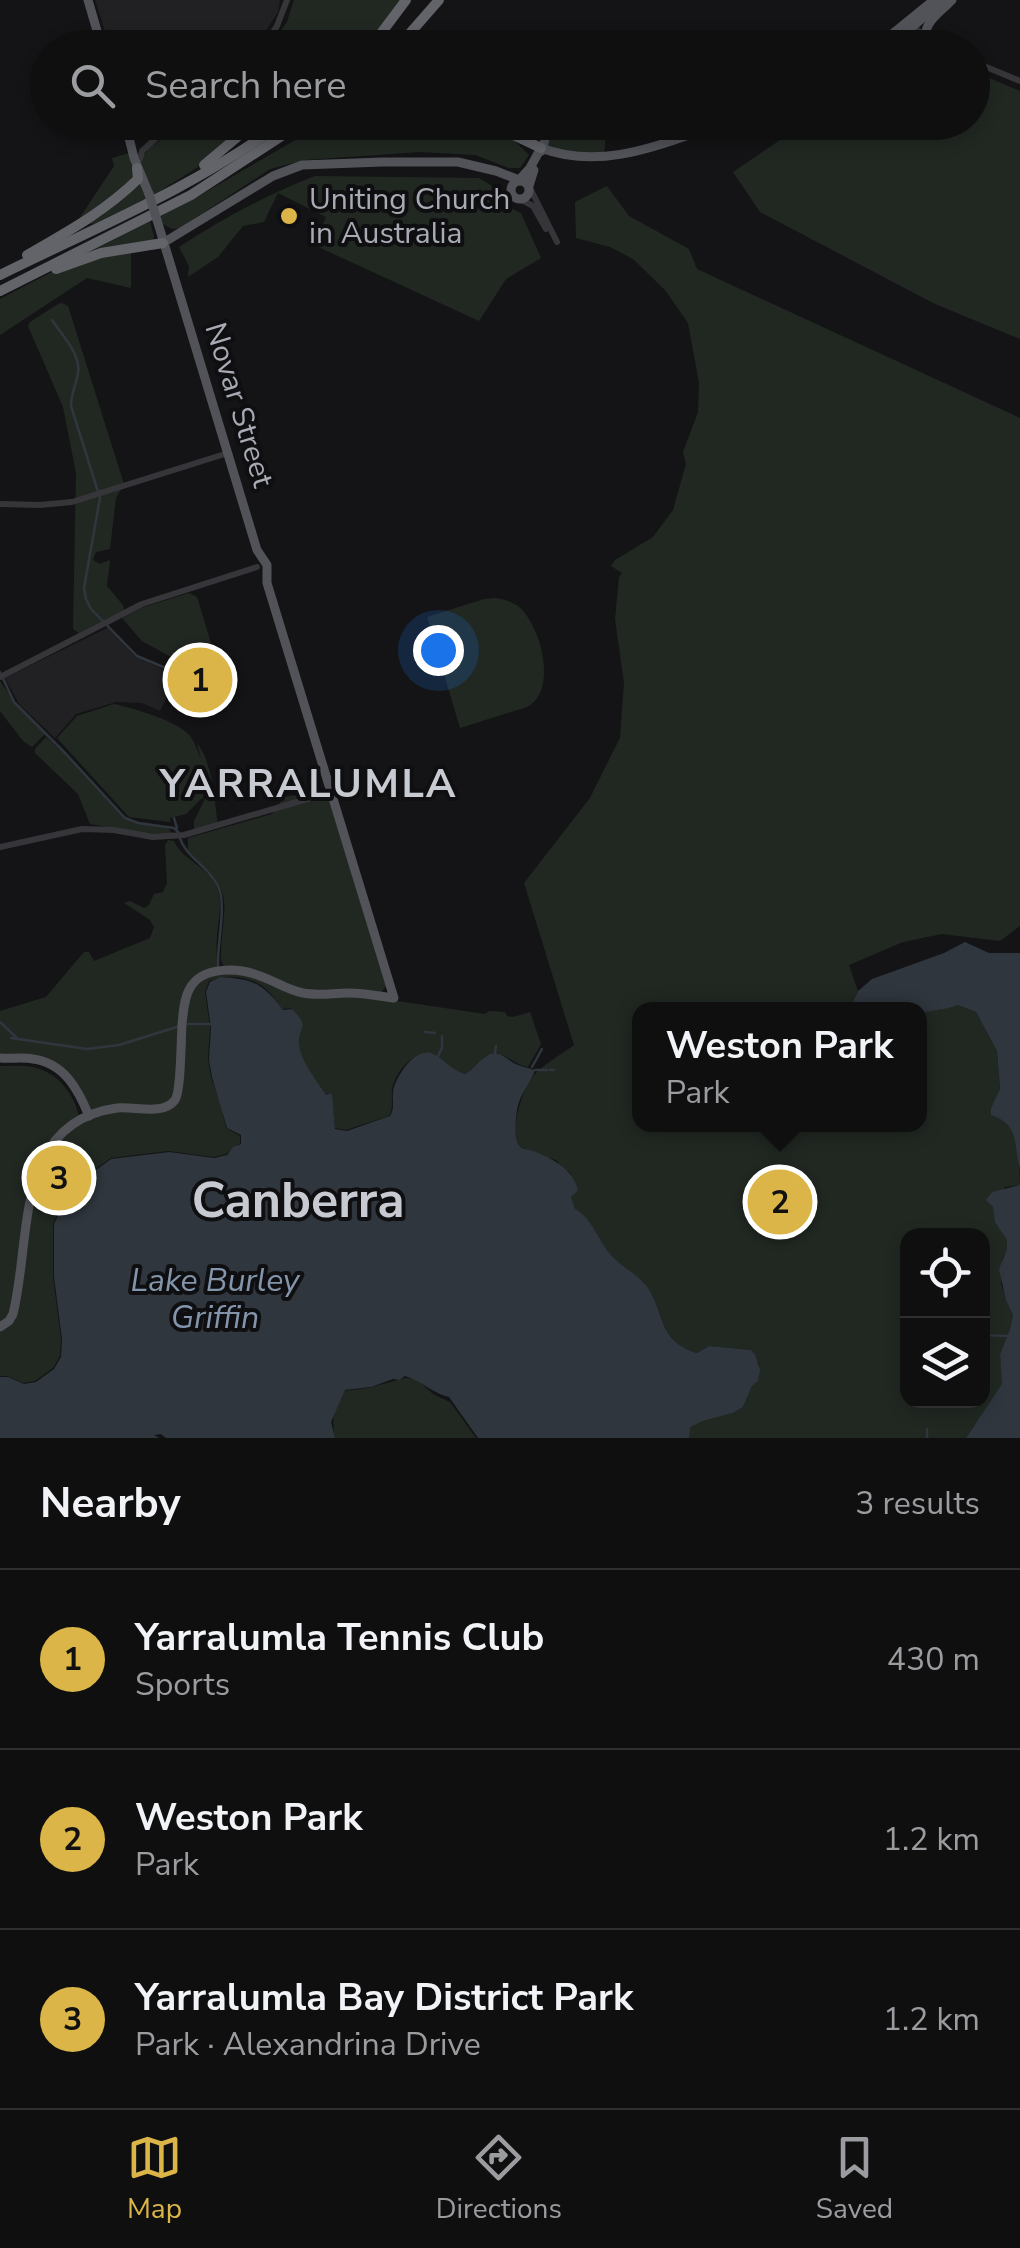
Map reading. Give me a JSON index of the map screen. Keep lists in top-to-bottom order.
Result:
{
  "streets": {
    "main road": ["Novar Street"]
  },
  "districts": ["YARRALUMLA", "Canberra"],
  "water": ["Lake Burley Griffin"],
  "places": ["Uniting Church in Australia"],
  "page": {
    "search": "Search here",
    "pins": ["1", "3", "2"],
    "popup": ["Weston Park", "Park"],
    "heading": ["Nearby", "3 results"],
    "list": [
      {
        "mark": "1",
        "name": "Yarralumla Tennis Club",
        "note": "Sports",
        "value": "430 m"
      },
      {
        "mark": "2",
        "name": "Weston Park",
        "note": "Park",
        "value": "1.2 km"
      },
      {
        "mark": "3",
        "name": "Yarralumla Bay District Park",
        "note": "Park · Alexandrina Drive",
        "value": "1.2 km"
      }
    ],
    "nav": ["Map", "Directions", "Saved"]
  }
}
